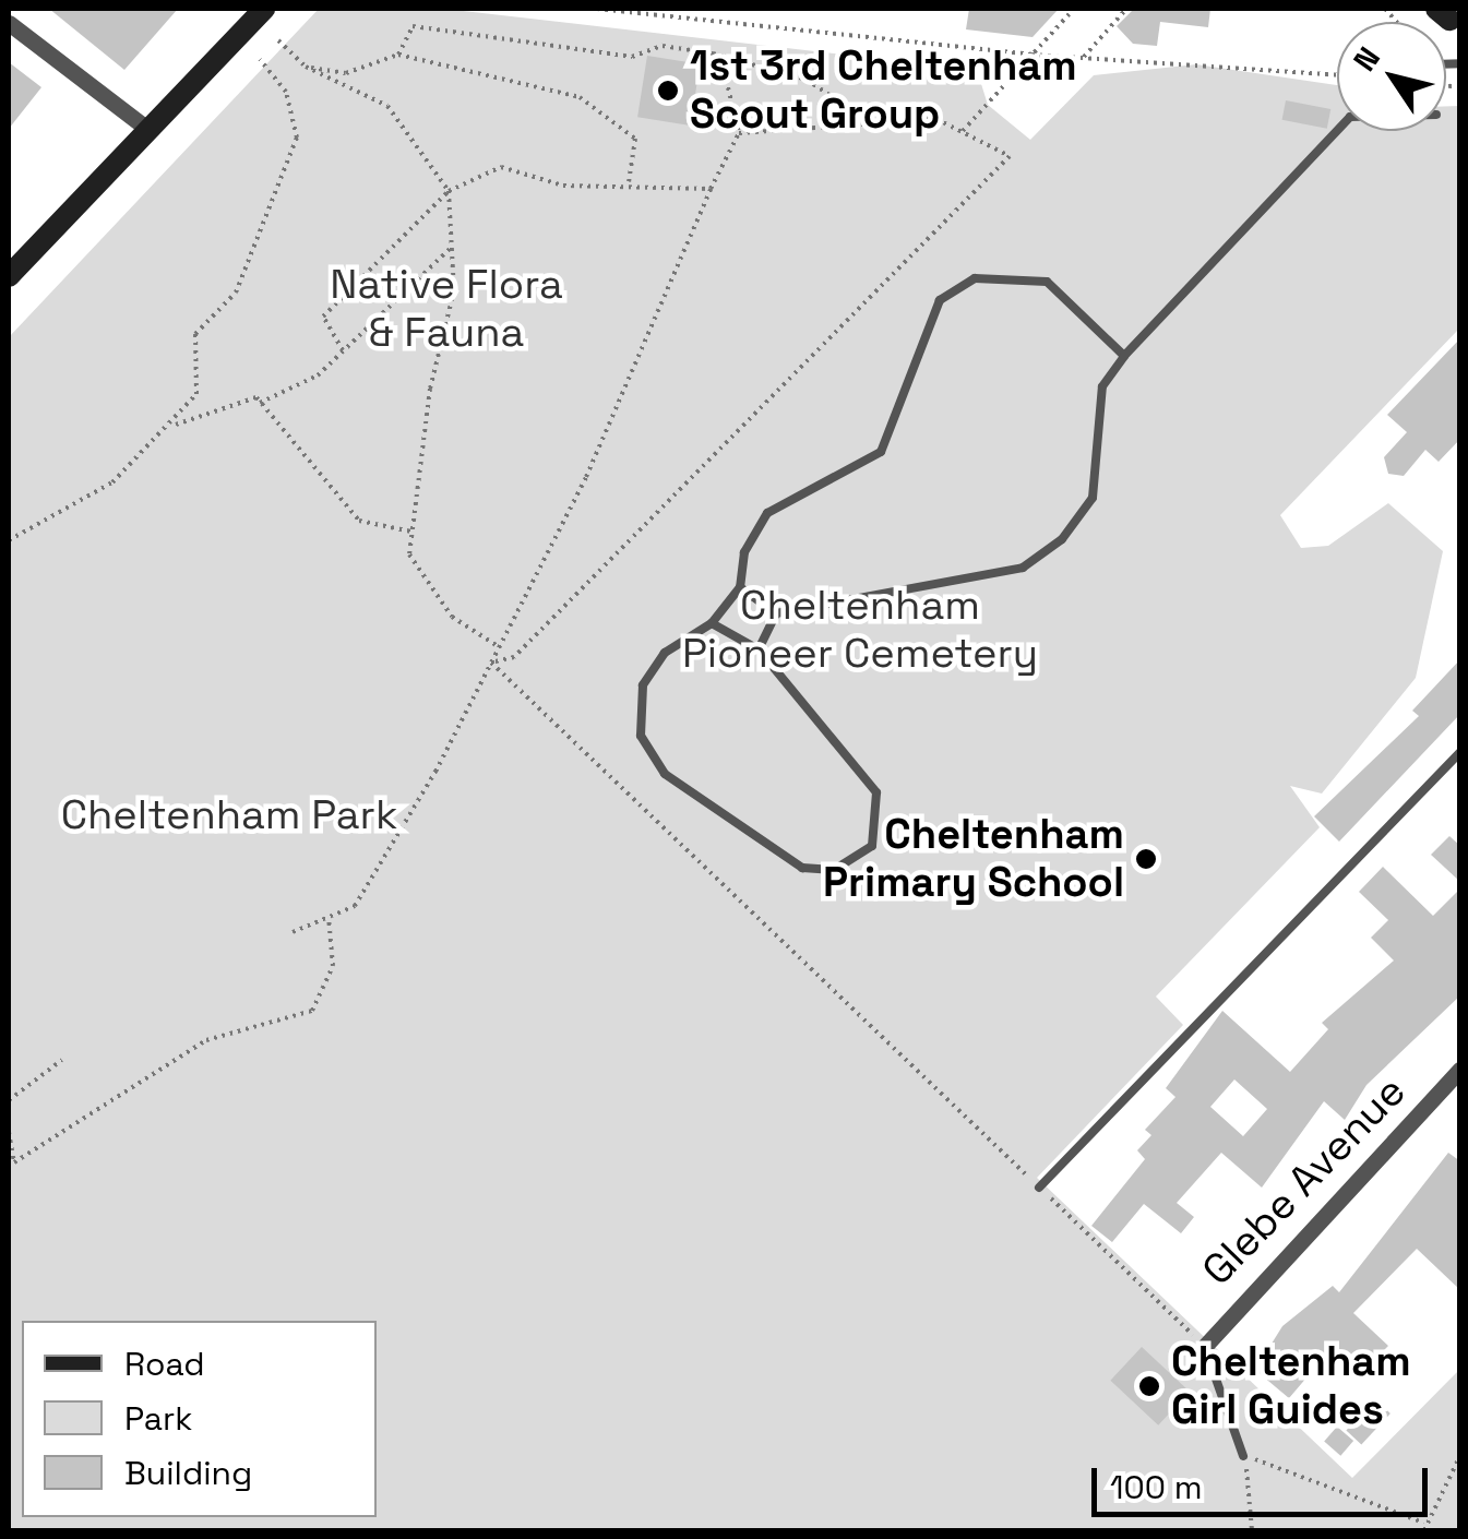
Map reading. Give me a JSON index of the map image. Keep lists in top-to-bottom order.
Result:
{
  "streets": {
    "street": ["Glebe Avenue"]
  },
  "parks": ["Native Flora & Fauna", "Cheltenham Pioneer Cemetery", "Cheltenham Park"],
  "places": ["1st 3rd Cheltenham Scout Group", "Cheltenham Primary School", "Cheltenham Girl Guides"],
  "legend": ["Road", "Park", "Building"],
  "scale_bar": "100 m",
  "north": "top left"
}
